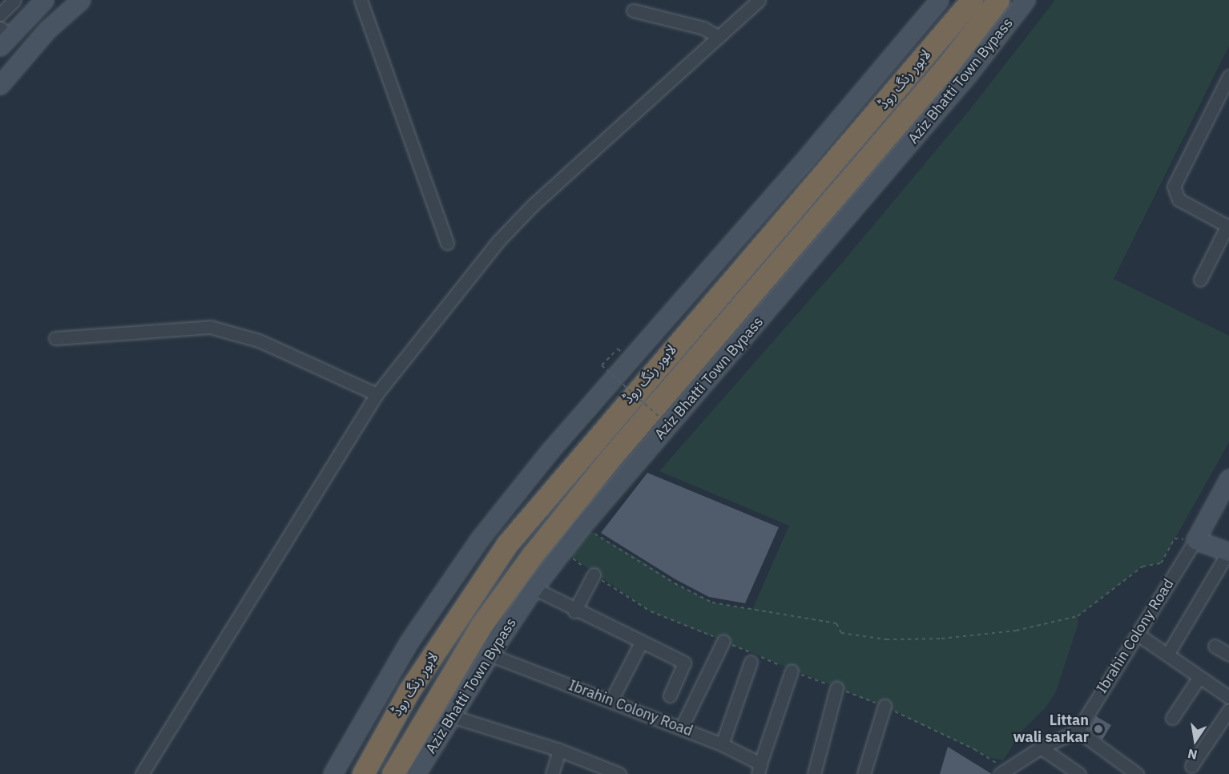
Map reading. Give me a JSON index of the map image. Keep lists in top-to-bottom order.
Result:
{
  "streets": {
    "highway": ["لاہور رنگ روڈ"],
    "street": ["Aziz Bhatti Town Bypass", "Ibrahin Colony Road"]
  },
  "crossings": [
    ["Aziz Bhatti Town Bypass", "Ibrahin Colony Road"]
  ],
  "places": ["Littan wali sarkar"],
  "north": "bottom"
}
